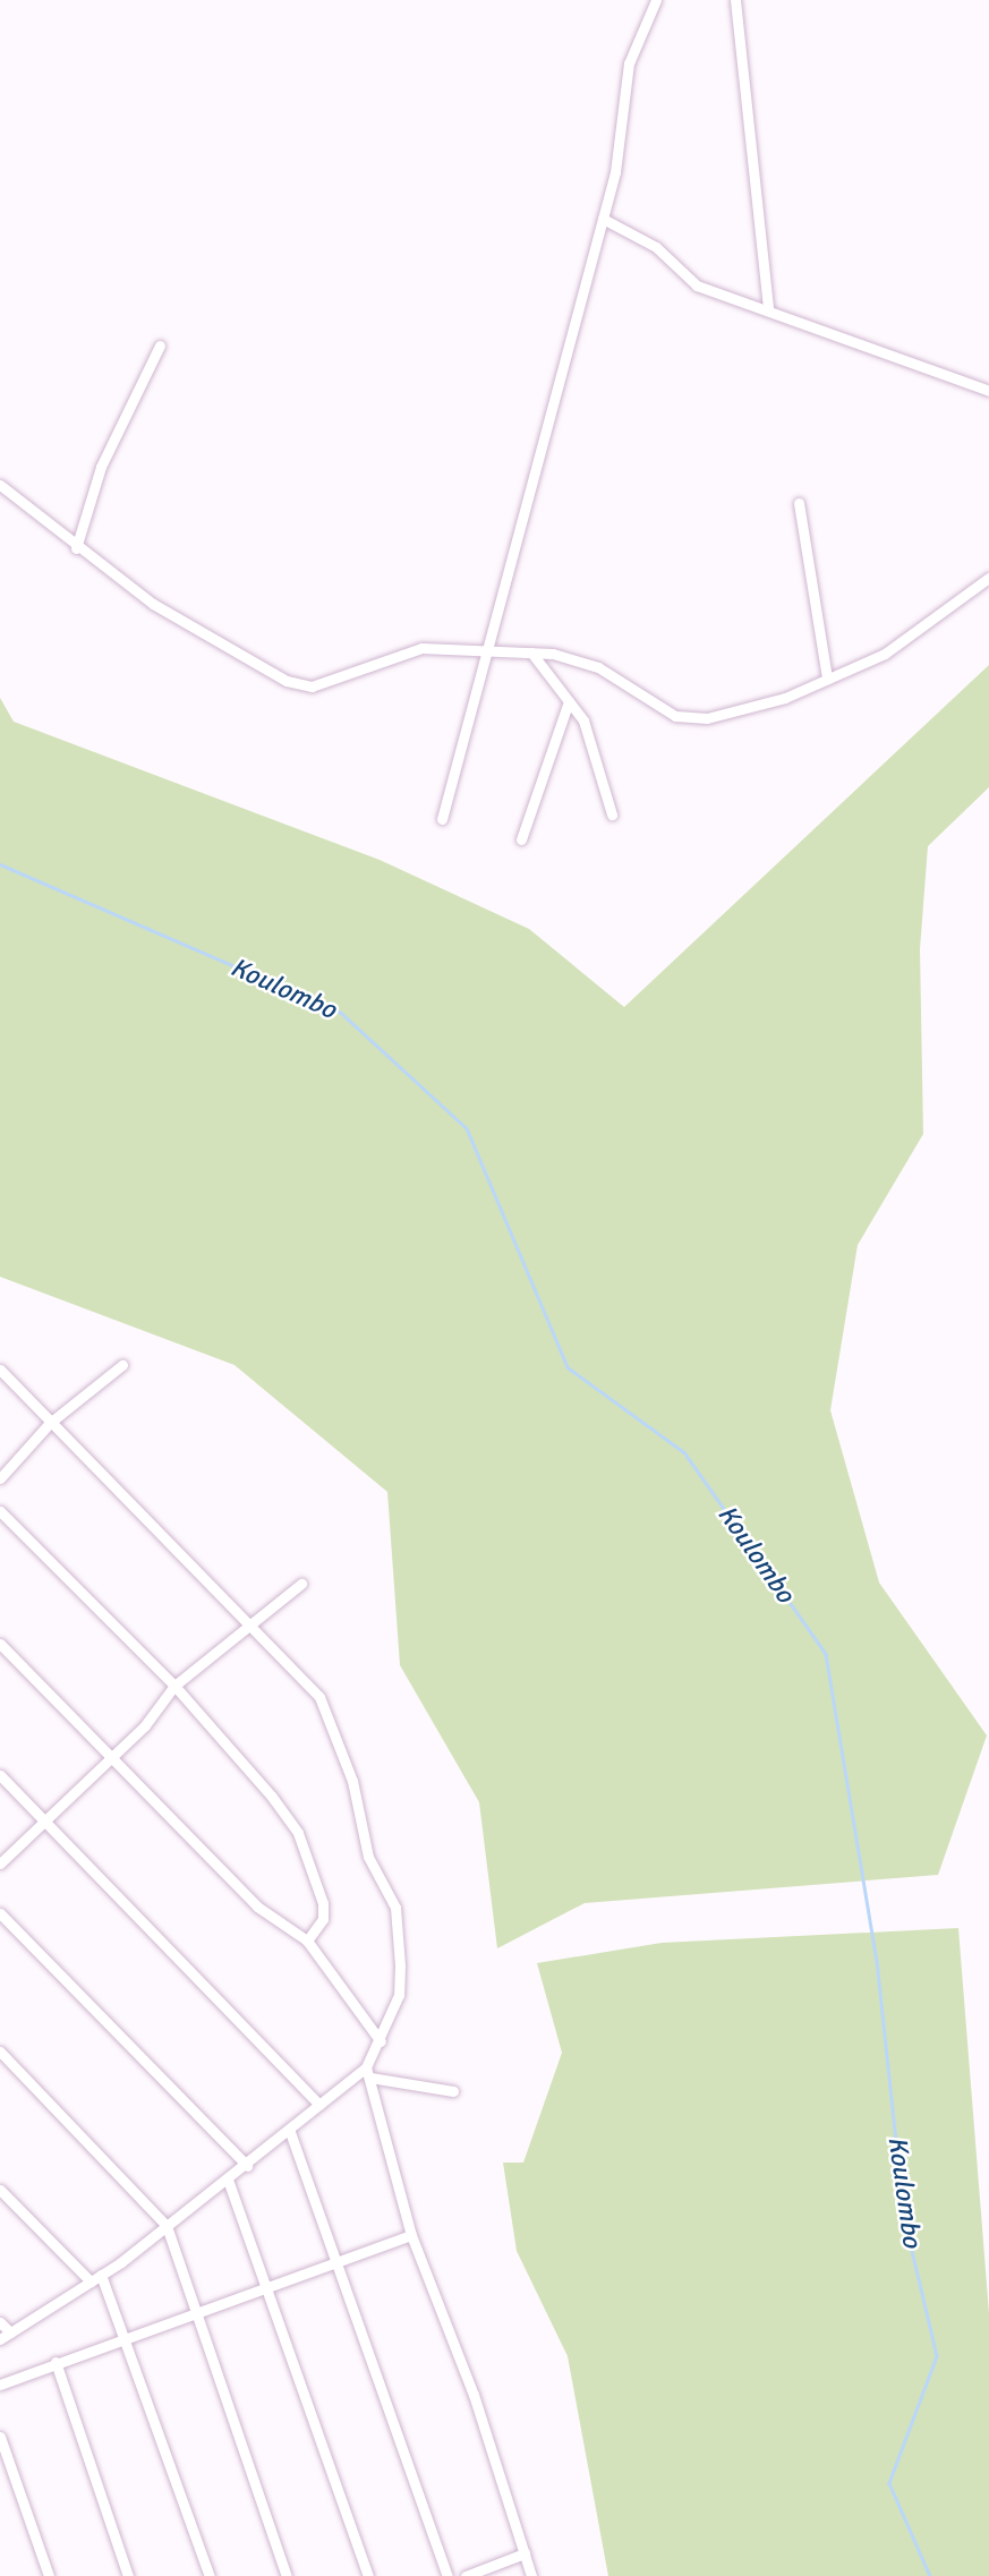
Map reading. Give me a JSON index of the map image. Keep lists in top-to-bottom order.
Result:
{
  "water": ["Koulombo"]
}
